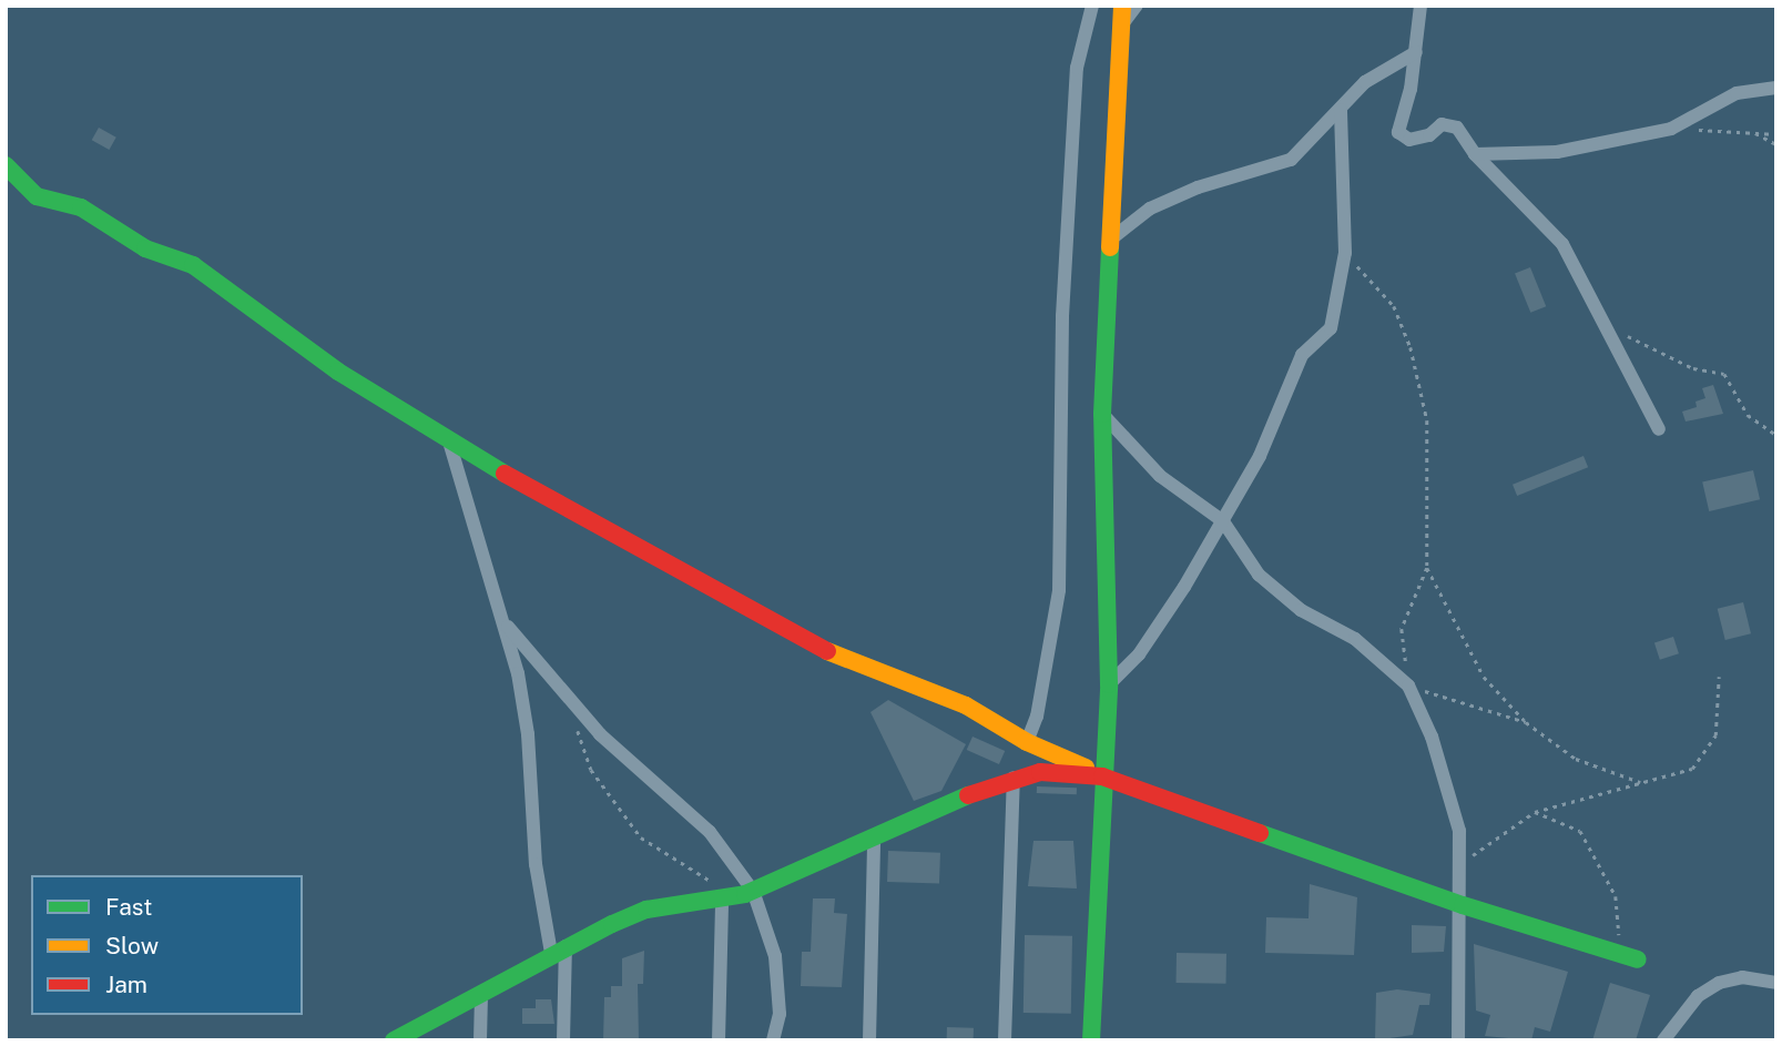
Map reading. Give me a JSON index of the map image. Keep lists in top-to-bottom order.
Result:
{
  "legend": ["Fast", "Slow", "Jam"]
}
